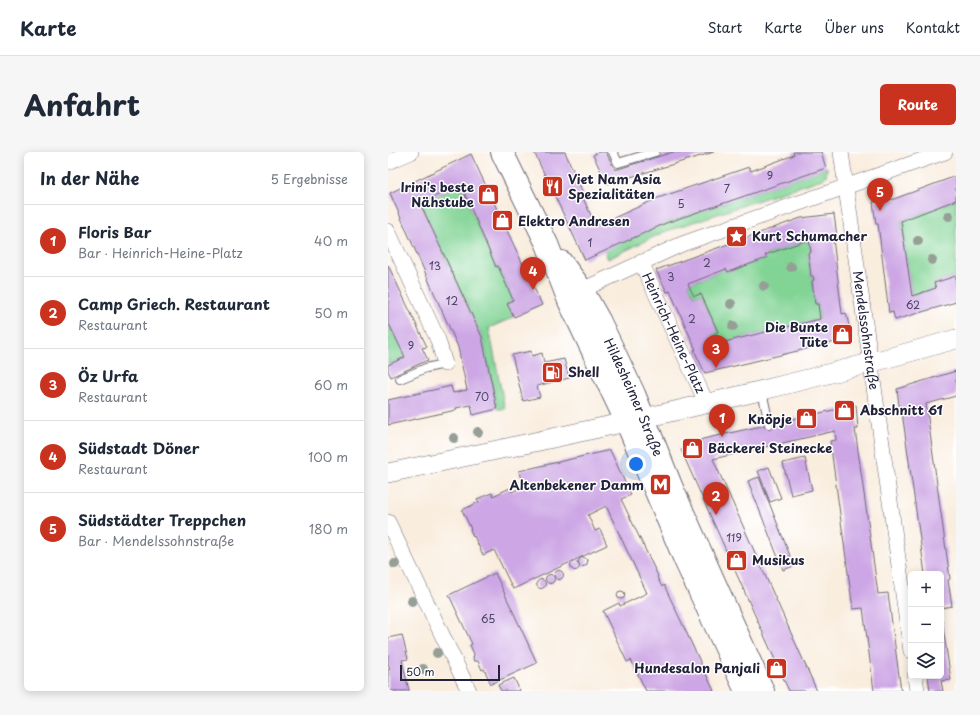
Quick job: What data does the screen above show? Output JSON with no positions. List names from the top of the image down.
{
  "streets": {
    "main road": ["Hildesheimer Straße"],
    "street": ["Mendelssohnstraße", "Heinrich-Heine-Platz"]
  },
  "places": {
    "restaurant": ["Viet Nam Asia Spezialitäten"],
    "shop": [
      "Irini's beste Nähstube",
      "Elektro Andresen",
      "Die Bunte Tüte",
      "Abschnitt 61",
      "Knöpje",
      "Bäckerei Steinecke",
      "Musikus",
      "Hundesalon Panjali"
    ],
    "place": ["Kurt Schumacher"],
    "fuel station": ["Shell"],
    "metro station": ["Altenbekener Damm"]
  },
  "house_numbers": [
    "9",
    "7",
    "5",
    "1",
    "2",
    "13",
    "3",
    "12",
    "62",
    "2",
    "9",
    "70",
    "119",
    "65"
  ],
  "scale_bar": "50 m",
  "page": {
    "header": "Karte",
    "nav": [
      "Start",
      "Karte",
      "Über uns",
      "Kontakt"
    ],
    "title": "Anfahrt",
    "buttons": "Route",
    "heading": ["In der Nähe", "5 Ergebnisse"],
    "pins": [
      "5",
      "4",
      "3",
      "1",
      "2"
    ],
    "list": [
      {
        "mark": "1",
        "name": "Floris Bar",
        "note": "Bar · Heinrich-Heine-Platz",
        "value": "40 m"
      },
      {
        "mark": "2",
        "name": "Camp Griech. Restaurant",
        "note": "Restaurant",
        "value": "50 m"
      },
      {
        "mark": "3",
        "name": "Öz Urfa",
        "note": "Restaurant",
        "value": "60 m"
      },
      {
        "mark": "4",
        "name": "Südstadt Döner",
        "note": "Restaurant",
        "value": "100 m"
      },
      {
        "mark": "5",
        "name": "Südstädter Treppchen",
        "note": "Bar · Mendelssohnstraße",
        "value": "180 m"
      }
    ],
    "map_buttons": ["+", "−"],
    "scale": "50 m"
  }
}
